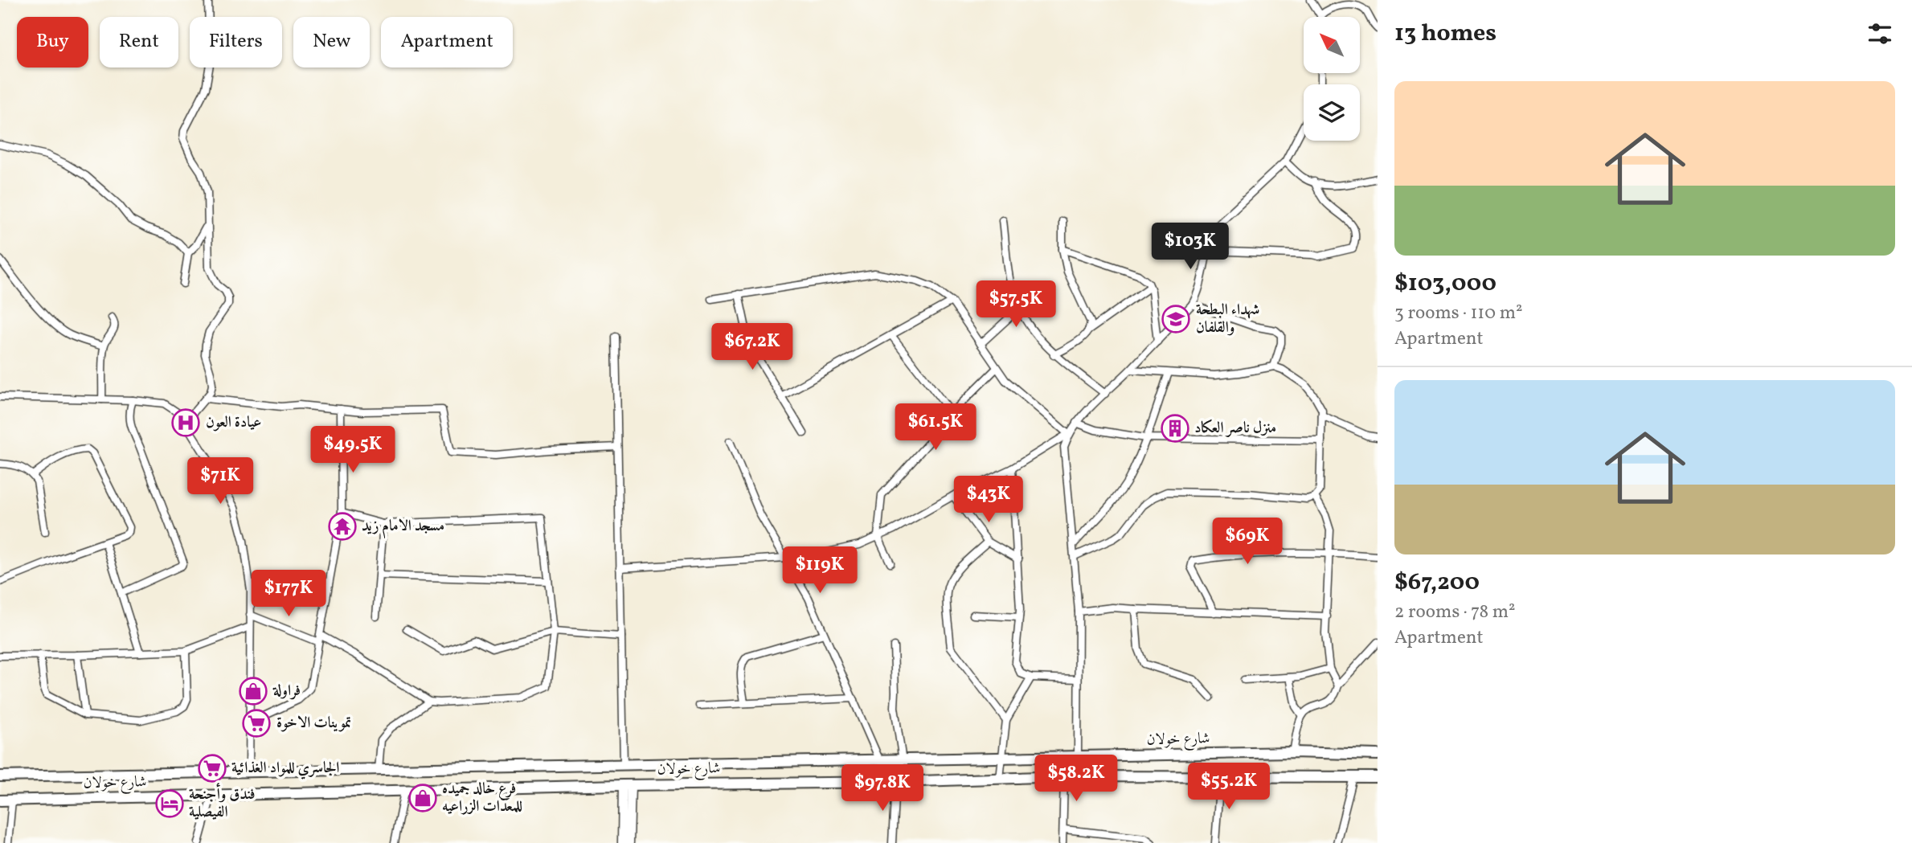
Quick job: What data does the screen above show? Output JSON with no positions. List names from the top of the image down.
{
  "streets": {
    "main road": ["شارع خولان"]
  },
  "places": {
    "school or university": ["شهداء البطحة والقلفان"],
    "hospital": ["عيادة العون"],
    "building": ["منزل ناصر العكاد"],
    "temple": ["مسجد الامام زيد"],
    "shop": ["فراولة", "فرع خالد جميده للمعدات الزراعيه"],
    "supermarket": ["تموينات الاخوة", "الجاسري للمواد الغذائية"],
    "hotel": ["فندق وأجنحة الفيصلية"]
  },
  "north": "top left",
  "page": {
    "heading": "13 homes",
    "chip": [
      "Buy",
      "Rent",
      "Filters",
      "New",
      "Apartment"
    ],
    "list": [
      {
        "name": "$103,000",
        "note": "3 rooms · 110 m² · Apartment"
      },
      {
        "name": "$67,200",
        "note": "2 rooms · 78 m² · Apartment"
      }
    ],
    "price": [
      "$103K",
      "$57.5K",
      "$67.2K",
      "$61.5K",
      "$49.5K",
      "$71K",
      "$43K",
      "$69K",
      "$119K",
      "$177K",
      "$58.2K",
      "$55.2K",
      "$97.8K"
    ]
  }
}
